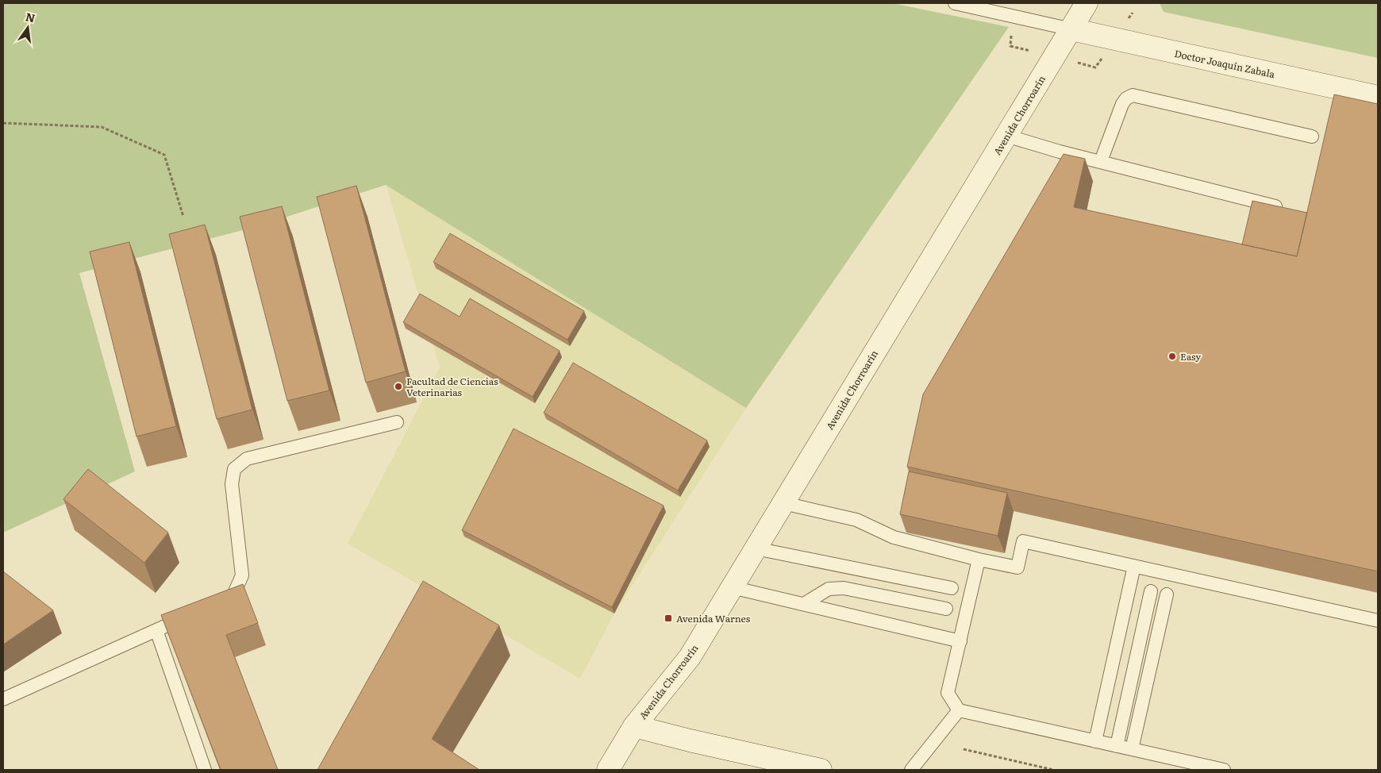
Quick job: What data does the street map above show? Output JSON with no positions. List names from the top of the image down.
{
  "streets": {
    "main road": ["Doctor Joaquín Zabala", "Avenida Chorroarín"]
  },
  "crossings": [
    ["Doctor Joaquín Zabala", "Avenida Chorroarín"]
  ],
  "places": {
    "other": ["Easy", "Facultad de Ciencias Veterinarias"],
    "transit": ["Avenida Warnes"]
  },
  "north": "top"
}
